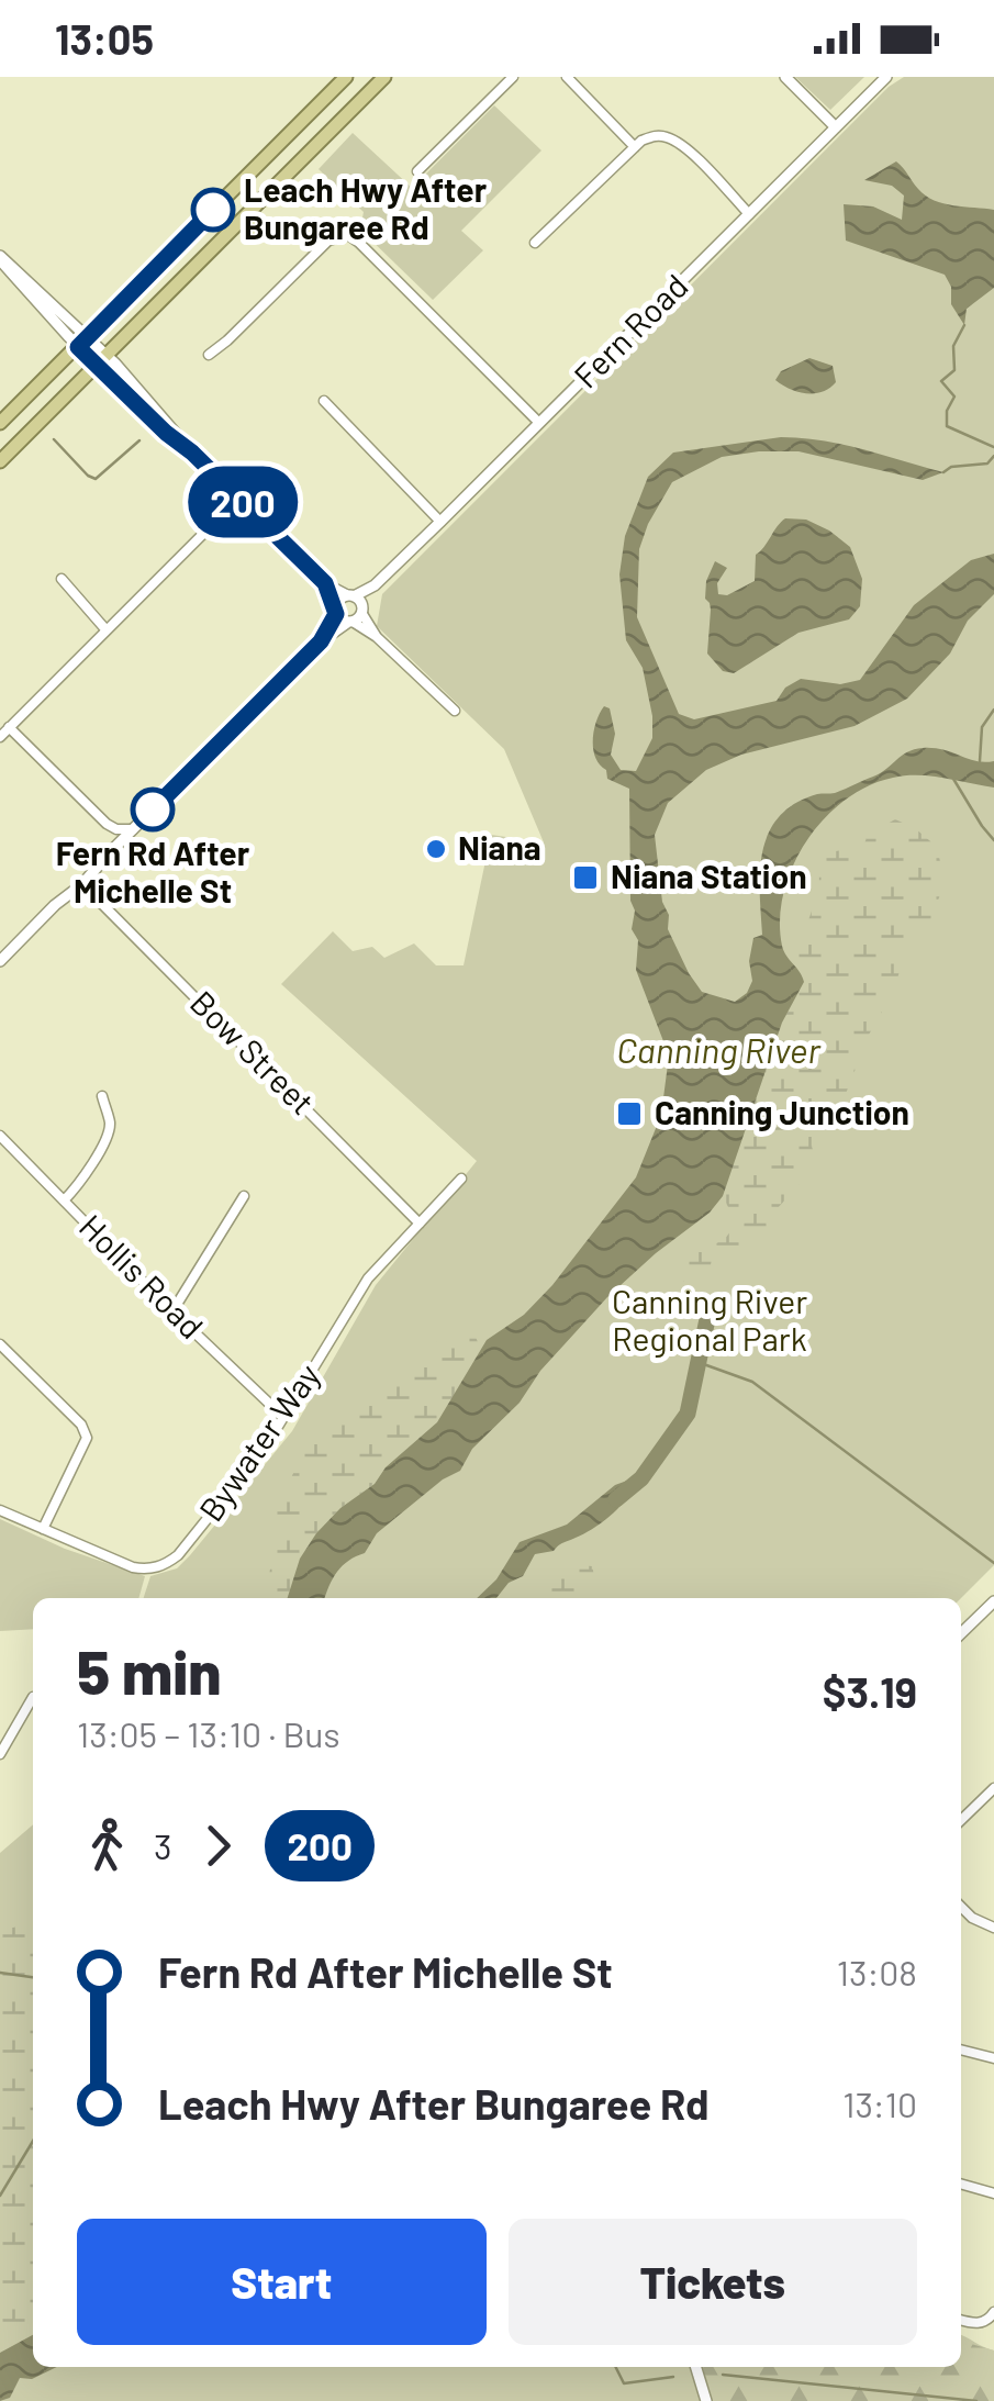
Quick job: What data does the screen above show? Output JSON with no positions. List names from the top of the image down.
{
  "streets": {
    "street": [
      "Fern Road",
      "Bow Street",
      "Hollis Road",
      "Bywater Way"
    ]
  },
  "crossings": [
    ["Fern Road", "Bow Street"],
    ["Bow Street", "Bywater Way"],
    ["Hollis Road", "Bywater Way"]
  ],
  "water": ["Canning River"],
  "parks": ["Canning River Regional Park"],
  "places": {
    "other": ["Leach Hwy After Bungaree Rd", "Fern Rd After Michelle St", "Niana"],
    "transit": ["Niana Station", "Canning Junction"]
  },
  "lines": ["bus line 200"],
  "page": {
    "status": "13:05",
    "on_map": "200",
    "heading": ["5 min", "13:05 – 13:10 · Bus", "$3.19"],
    "legs": ["3", "200"],
    "list": [
      {
        "name": "Fern Rd After Michelle St",
        "value": "13:08"
      },
      {
        "name": "Leach Hwy After Bungaree Rd",
        "value": "13:10"
      }
    ],
    "buttons": ["Start", "Tickets"]
  }
}
